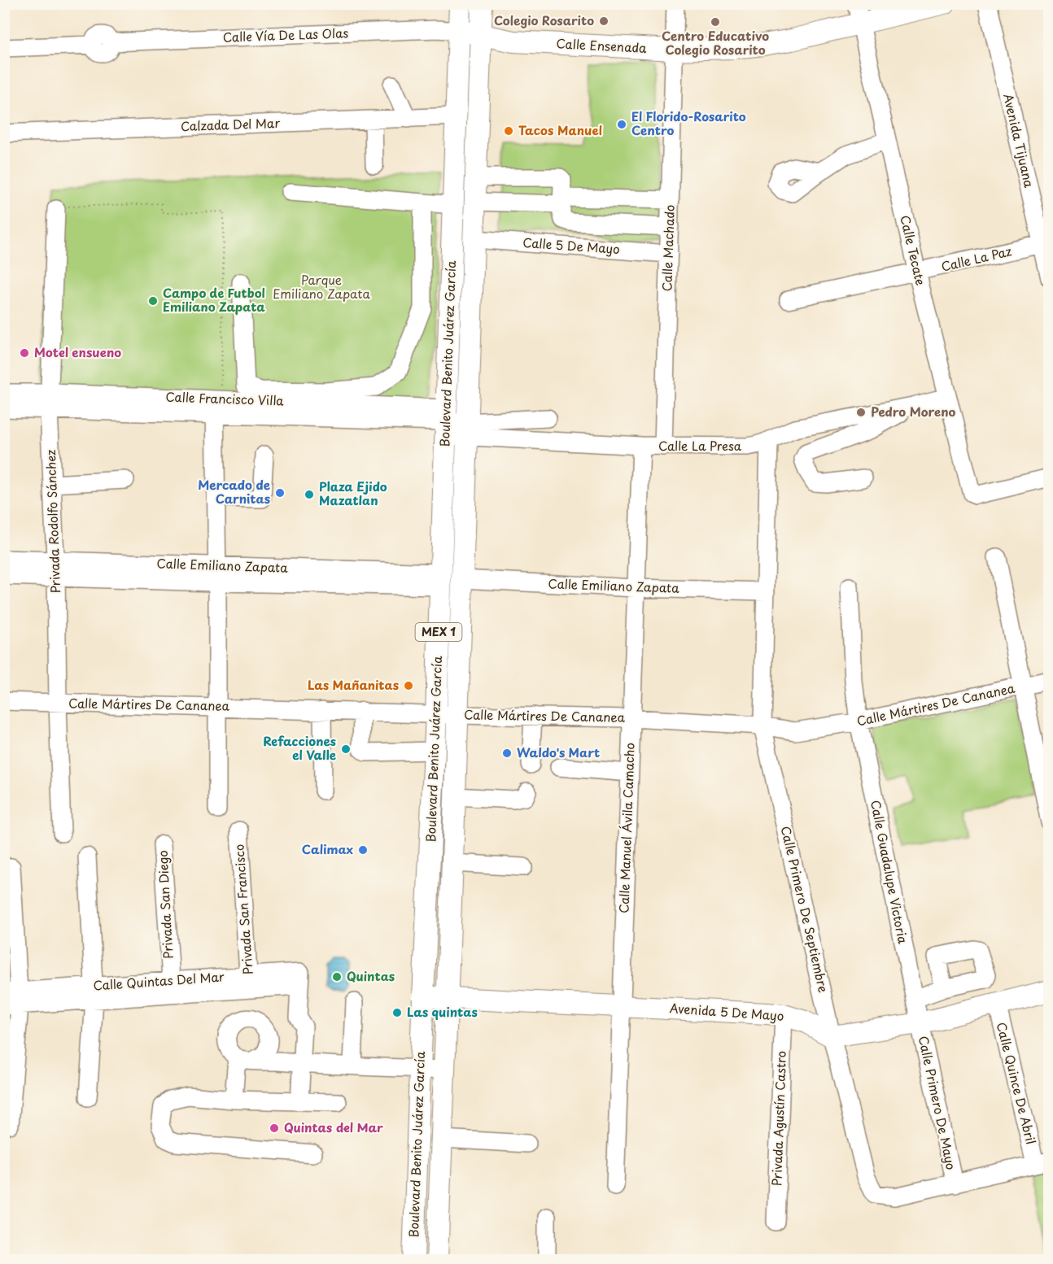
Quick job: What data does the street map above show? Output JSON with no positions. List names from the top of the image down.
{
  "streets": {
    "main road": [
      "Calle Ensenada",
      "Boulevard Benito Juárez García",
      "MEX 1",
      "Avenida 5 De Mayo"
    ],
    "street": [
      "Calle Vía De Las Olas",
      "Calzada Del Mar",
      "Avenida Tijuana",
      "Calle 5 De Mayo",
      "Calle Machado",
      "Calle Tecate",
      "Calle La Paz",
      "Calle Francisco Villa",
      "Calle La Presa",
      "Privada Rodolfo Sánchez",
      "Calle Emiliano Zapata",
      "Calle Mártires De Cananea",
      "Calle Manuel Ávila Camacho",
      "Calle Guadalupe Victoria",
      "Privada San Diego",
      "Privada San Francisco",
      "Calle Primero De Septiembre",
      "Calle Quintas Del Mar",
      "Calle Quince De Abril",
      "Calle Primero De Mayo",
      "Privada Agustín Castro"
    ]
  },
  "crossings": [
    ["Calle Vía De Las Olas", "Calle Ensenada"],
    ["Calle Vía De Las Olas", "Boulevard Benito Juárez García"],
    ["Calle Ensenada", "Calle Machado"],
    ["Calle Ensenada", "Calle Tecate"],
    ["Calle Ensenada", "Boulevard Benito Juárez García"],
    ["Calzada Del Mar", "Boulevard Benito Juárez García"],
    ["Avenida Tijuana", "Calle La Paz"],
    ["Calle 5 De Mayo", "Calle Machado"],
    ["Calle 5 De Mayo", "Boulevard Benito Juárez García"],
    ["Calle Machado", "Calle La Presa"],
    ["Calle Tecate", "Calle La Paz"],
    ["Calle Tecate", "Calle La Presa"],
    ["Boulevard Benito Juárez García", "Calle Francisco Villa"],
    ["Boulevard Benito Juárez García", "Calle La Presa"],
    ["Boulevard Benito Juárez García", "Calle Emiliano Zapata"],
    ["Boulevard Benito Juárez García", "Calle Mártires De Cananea"],
    ["Boulevard Benito Juárez García", "Avenida 5 De Mayo"],
    ["Calle Francisco Villa", "Calle La Presa"],
    ["Calle Francisco Villa", "Privada Rodolfo Sánchez"],
    ["Calle La Presa", "Calle Manuel Ávila Camacho"],
    ["Calle La Presa", "Calle Primero De Septiembre"],
    ["Privada Rodolfo Sánchez", "Calle Emiliano Zapata"],
    ["Privada Rodolfo Sánchez", "Calle Mártires De Cananea"],
    ["Calle Emiliano Zapata", "Calle Manuel Ávila Camacho"],
    ["Calle Emiliano Zapata", "Calle Primero De Septiembre"],
    ["Calle Mártires De Cananea", "Calle Manuel Ávila Camacho"],
    ["Calle Mártires De Cananea", "Calle Guadalupe Victoria"],
    ["Calle Mártires De Cananea", "Calle Primero De Septiembre"],
    ["Calle Manuel Ávila Camacho", "Avenida 5 De Mayo"],
    ["Calle Guadalupe Victoria", "Calle Primero De Mayo"],
    ["Privada San Diego", "Calle Quintas Del Mar"],
    ["Privada San Francisco", "Calle Quintas Del Mar"],
    ["Calle Primero De Septiembre", "Avenida 5 De Mayo"],
    ["Calle Primero De Septiembre", "Calle Quince De Abril"],
    ["Calle Primero De Septiembre", "Calle Primero De Mayo"],
    ["Avenida 5 De Mayo", "Privada Agustín Castro"]
  ],
  "parks": ["Parque Emiliano Zapata"],
  "places": [
    "Colegio Rosarito",
    "Centro Educativo Colegio Rosarito",
    "El Florido-Rosarito Centro",
    "Tacos Manuel",
    "Campo de Futbol Emiliano Zapata",
    "Motel ensueno",
    "Pedro Moreno",
    "Mercado de Carnitas",
    "Plaza Ejido Mazatlan",
    "Las Mañanitas",
    "Refacciones el Valle",
    "Waldo's Mart",
    "Calimax",
    "Quintas",
    "Las quintas",
    "Quintas del Mar"
  ]
}
